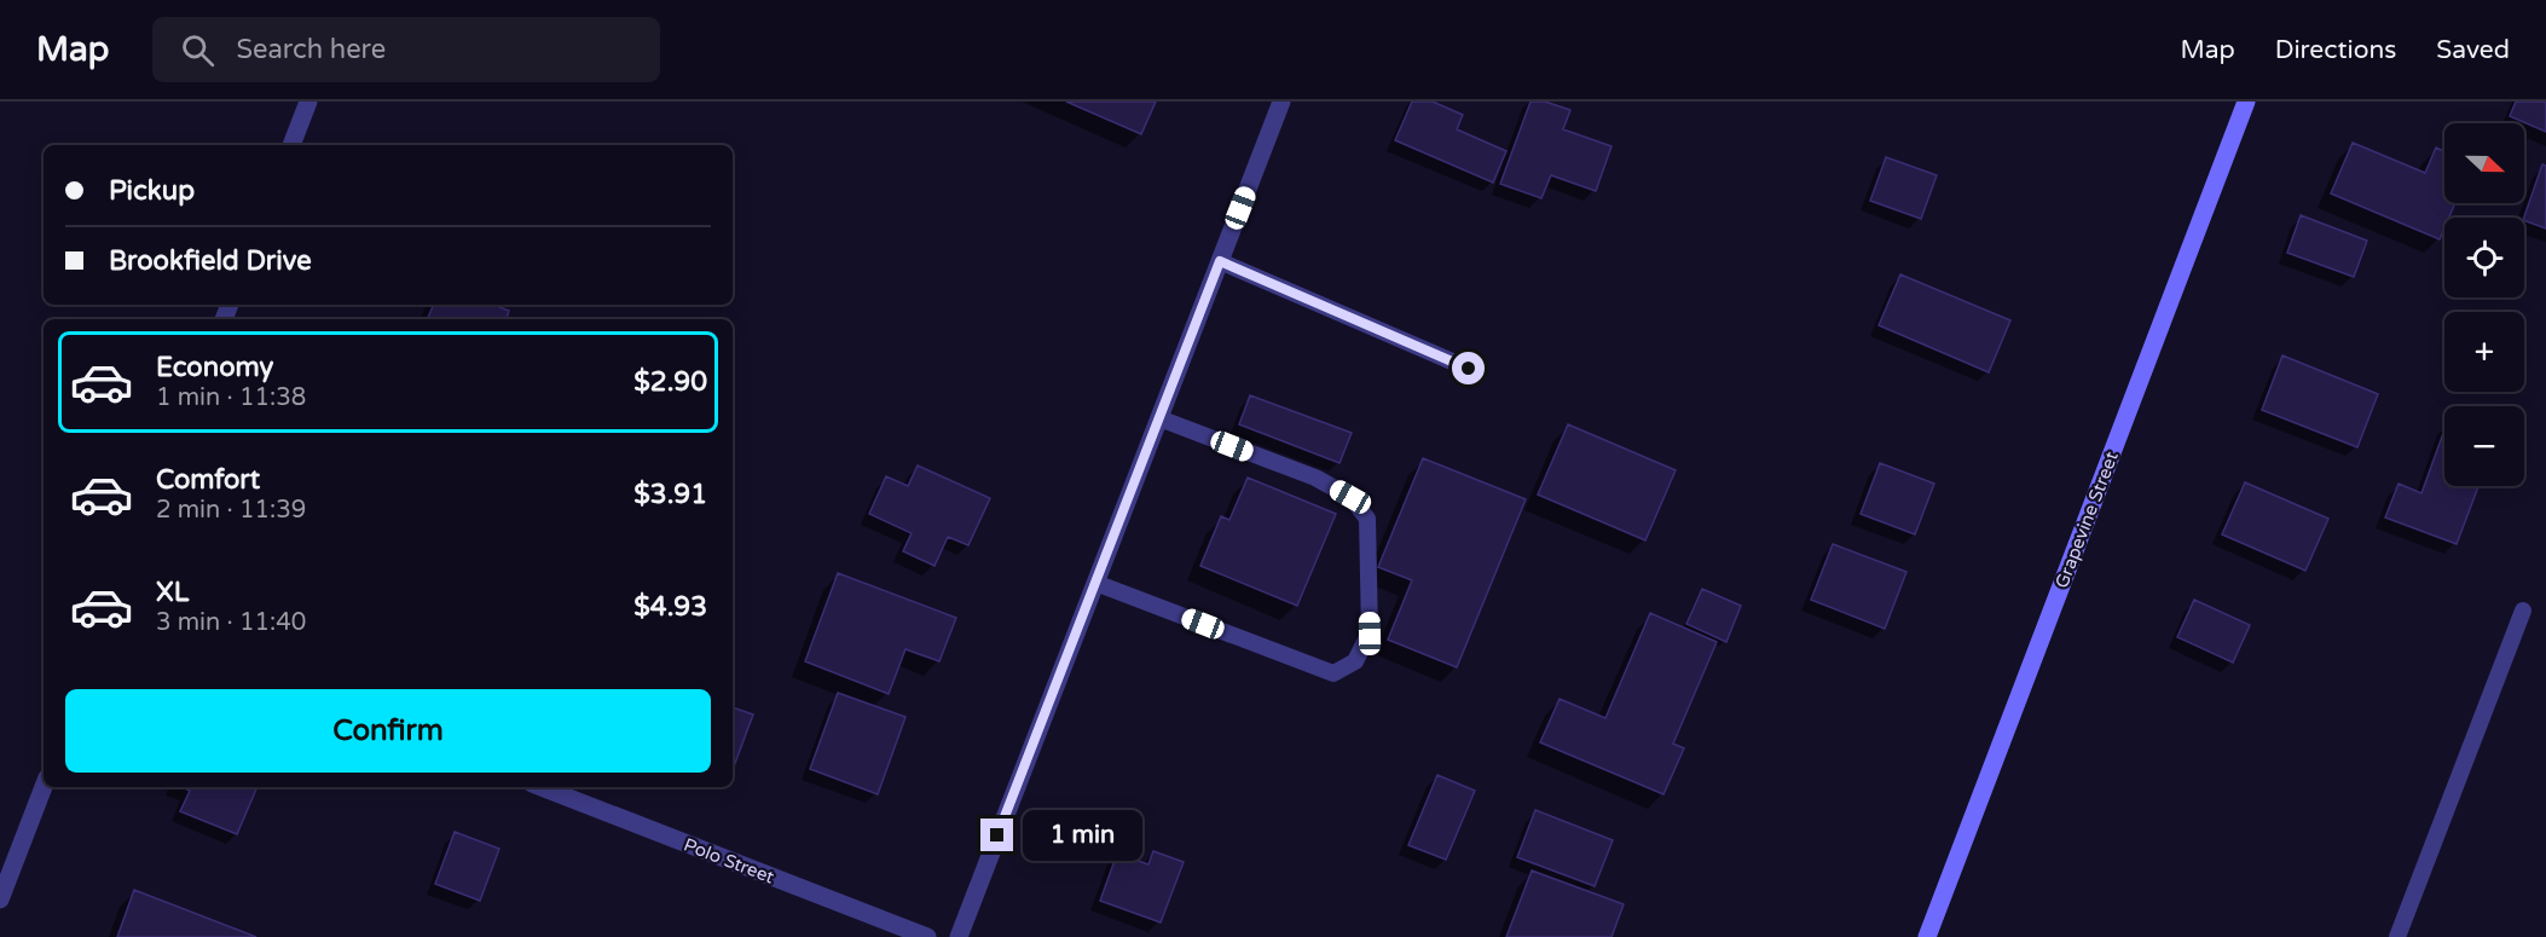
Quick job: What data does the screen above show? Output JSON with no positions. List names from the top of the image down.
{
  "streets": {
    "street": ["Grapevine Street", "Polo Street"]
  },
  "north": "right",
  "page": {
    "header": "Map",
    "search": "Search here",
    "nav": ["Map", "Directions", "Saved"],
    "map_buttons": ["+", "−"],
    "banner": ["Pickup", "Brookfield Drive"],
    "list": [
      {
        "name": "Economy",
        "note": "1 min · 11:38",
        "value": "$2.90"
      },
      {
        "name": "Comfort",
        "note": "2 min · 11:39",
        "value": "$3.91"
      },
      {
        "name": "XL",
        "note": "3 min · 11:40",
        "value": "$4.93"
      }
    ],
    "buttons": "Confirm",
    "bubble": "1 min"
  }
}
